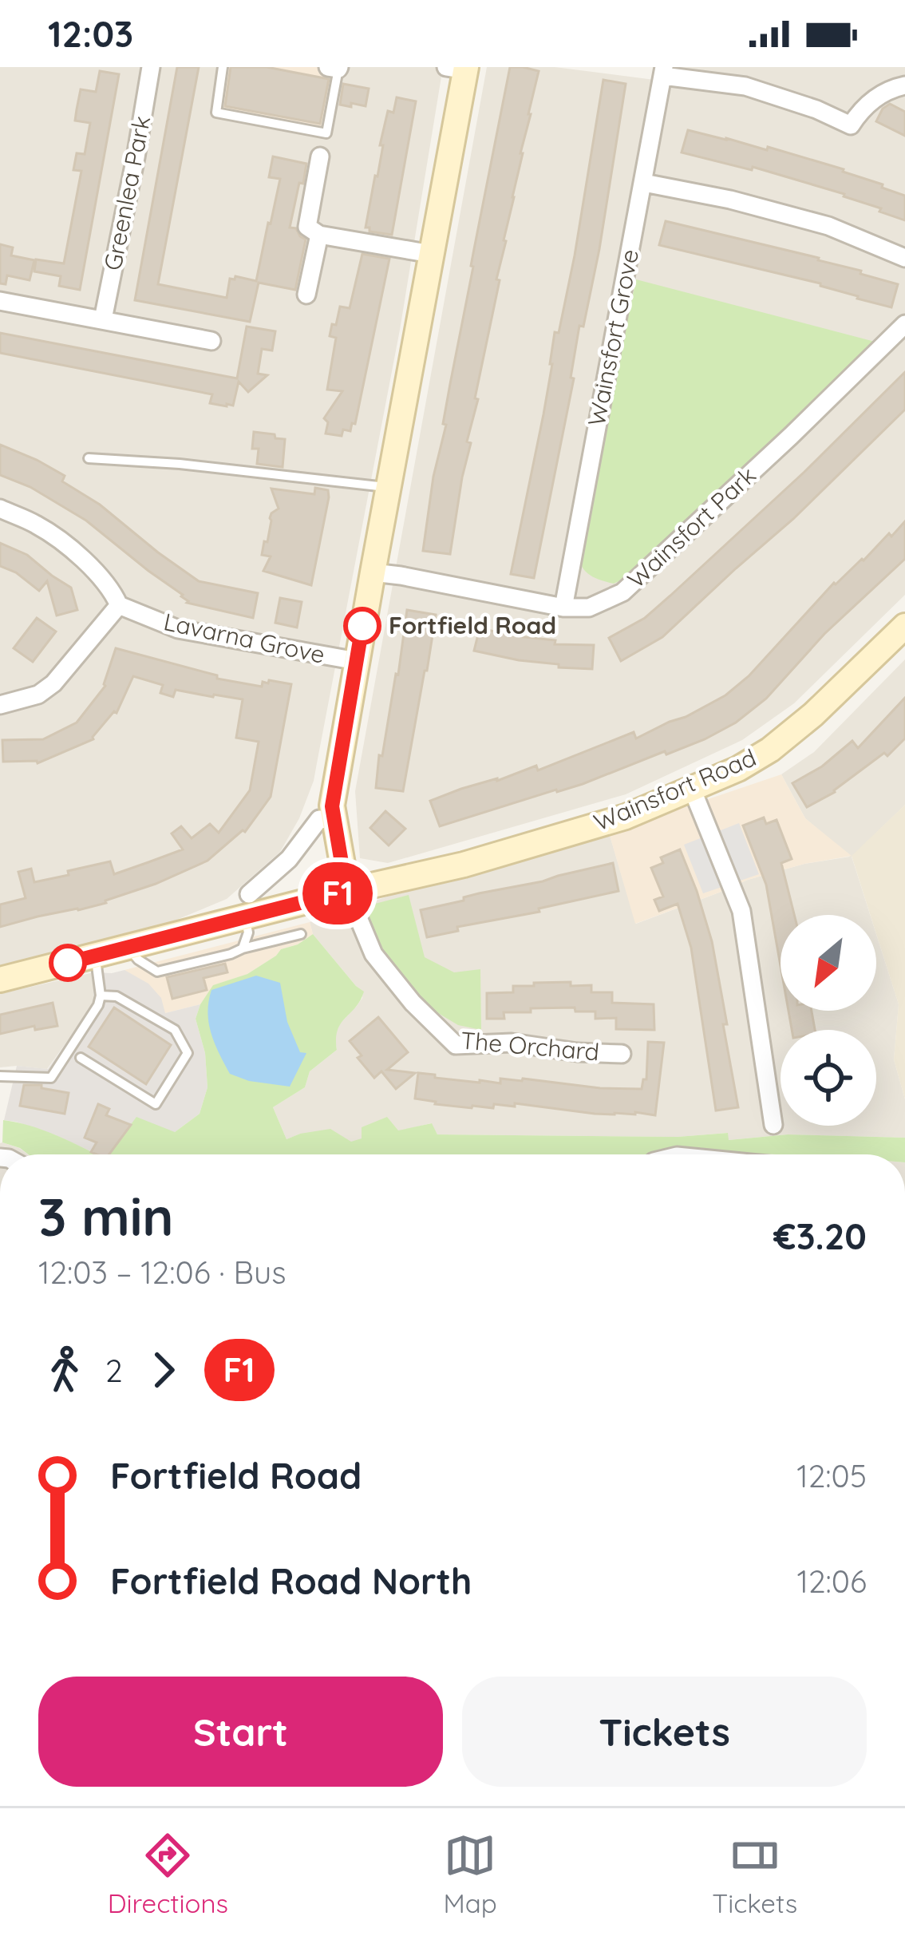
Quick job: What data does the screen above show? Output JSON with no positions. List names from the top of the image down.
{
  "streets": {
    "main road": ["Wainsfort Road"],
    "street": [
      "Greenlea Park",
      "Wainsfort Grove",
      "Wainsfort Park",
      "Lavarna Grove",
      "The Orchard"
    ]
  },
  "crossings": [
    ["Wainsfort Grove", "Wainsfort Park"],
    ["Wainsfort Road", "The Orchard"]
  ],
  "places": ["Fortfield Road"],
  "lines": ["bus line F1"],
  "north": "bottom left",
  "page": {
    "status": "12:03",
    "on_map": "F1",
    "heading": ["3 min", "12:03 – 12:06 · Bus", "€3.20"],
    "legs": ["2", "F1"],
    "list": [
      {
        "name": "Fortfield Road",
        "value": "12:05"
      },
      {
        "name": "Fortfield Road North",
        "value": "12:06"
      }
    ],
    "buttons": ["Start", "Tickets"],
    "tabs": ["Directions", "Map", "Tickets"]
  }
}
